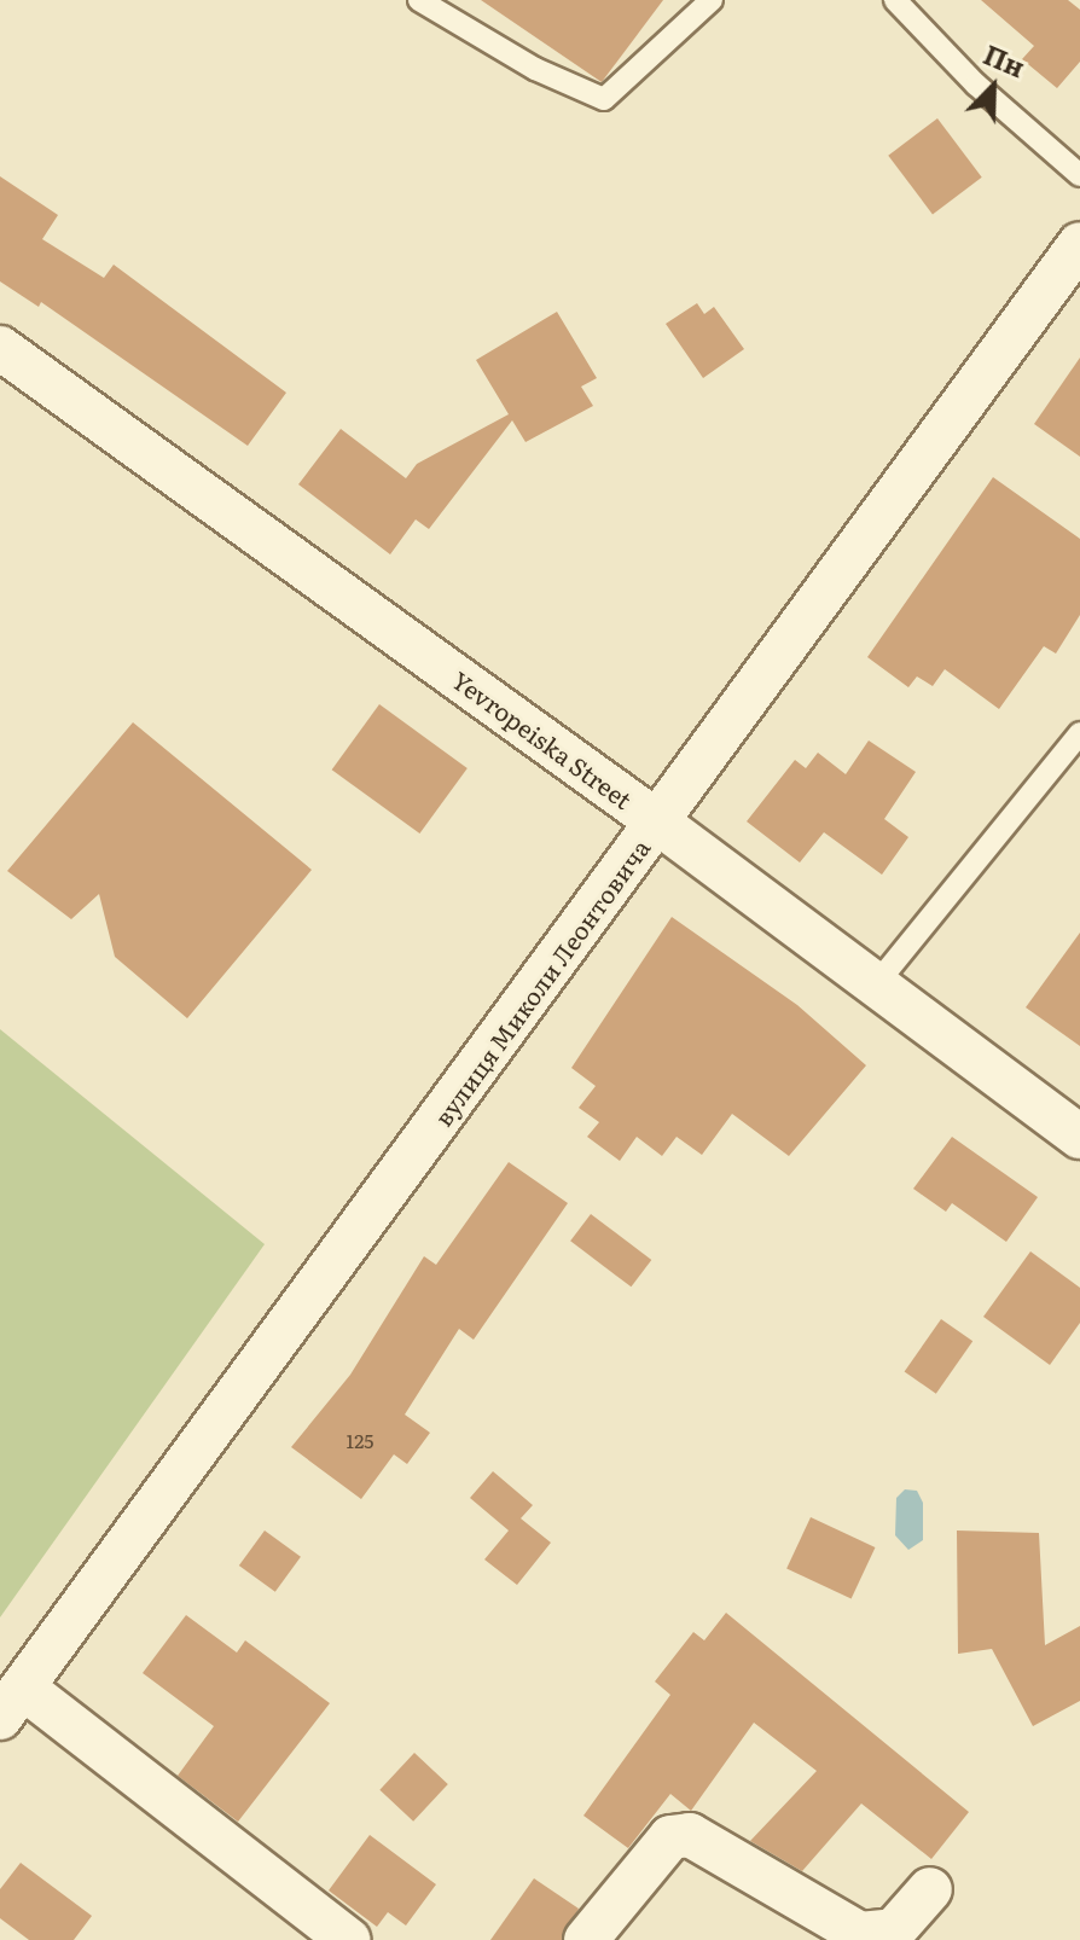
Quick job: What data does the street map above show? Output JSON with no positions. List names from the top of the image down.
{
  "streets": {
    "street": ["Yevropeiska Street", "вулиця Миколи Леонтовича"]
  },
  "crossings": [
    ["Yevropeiska Street", "вулиця Миколи Леонтовича"]
  ],
  "house_numbers": ["125"],
  "north": "top right"
}
